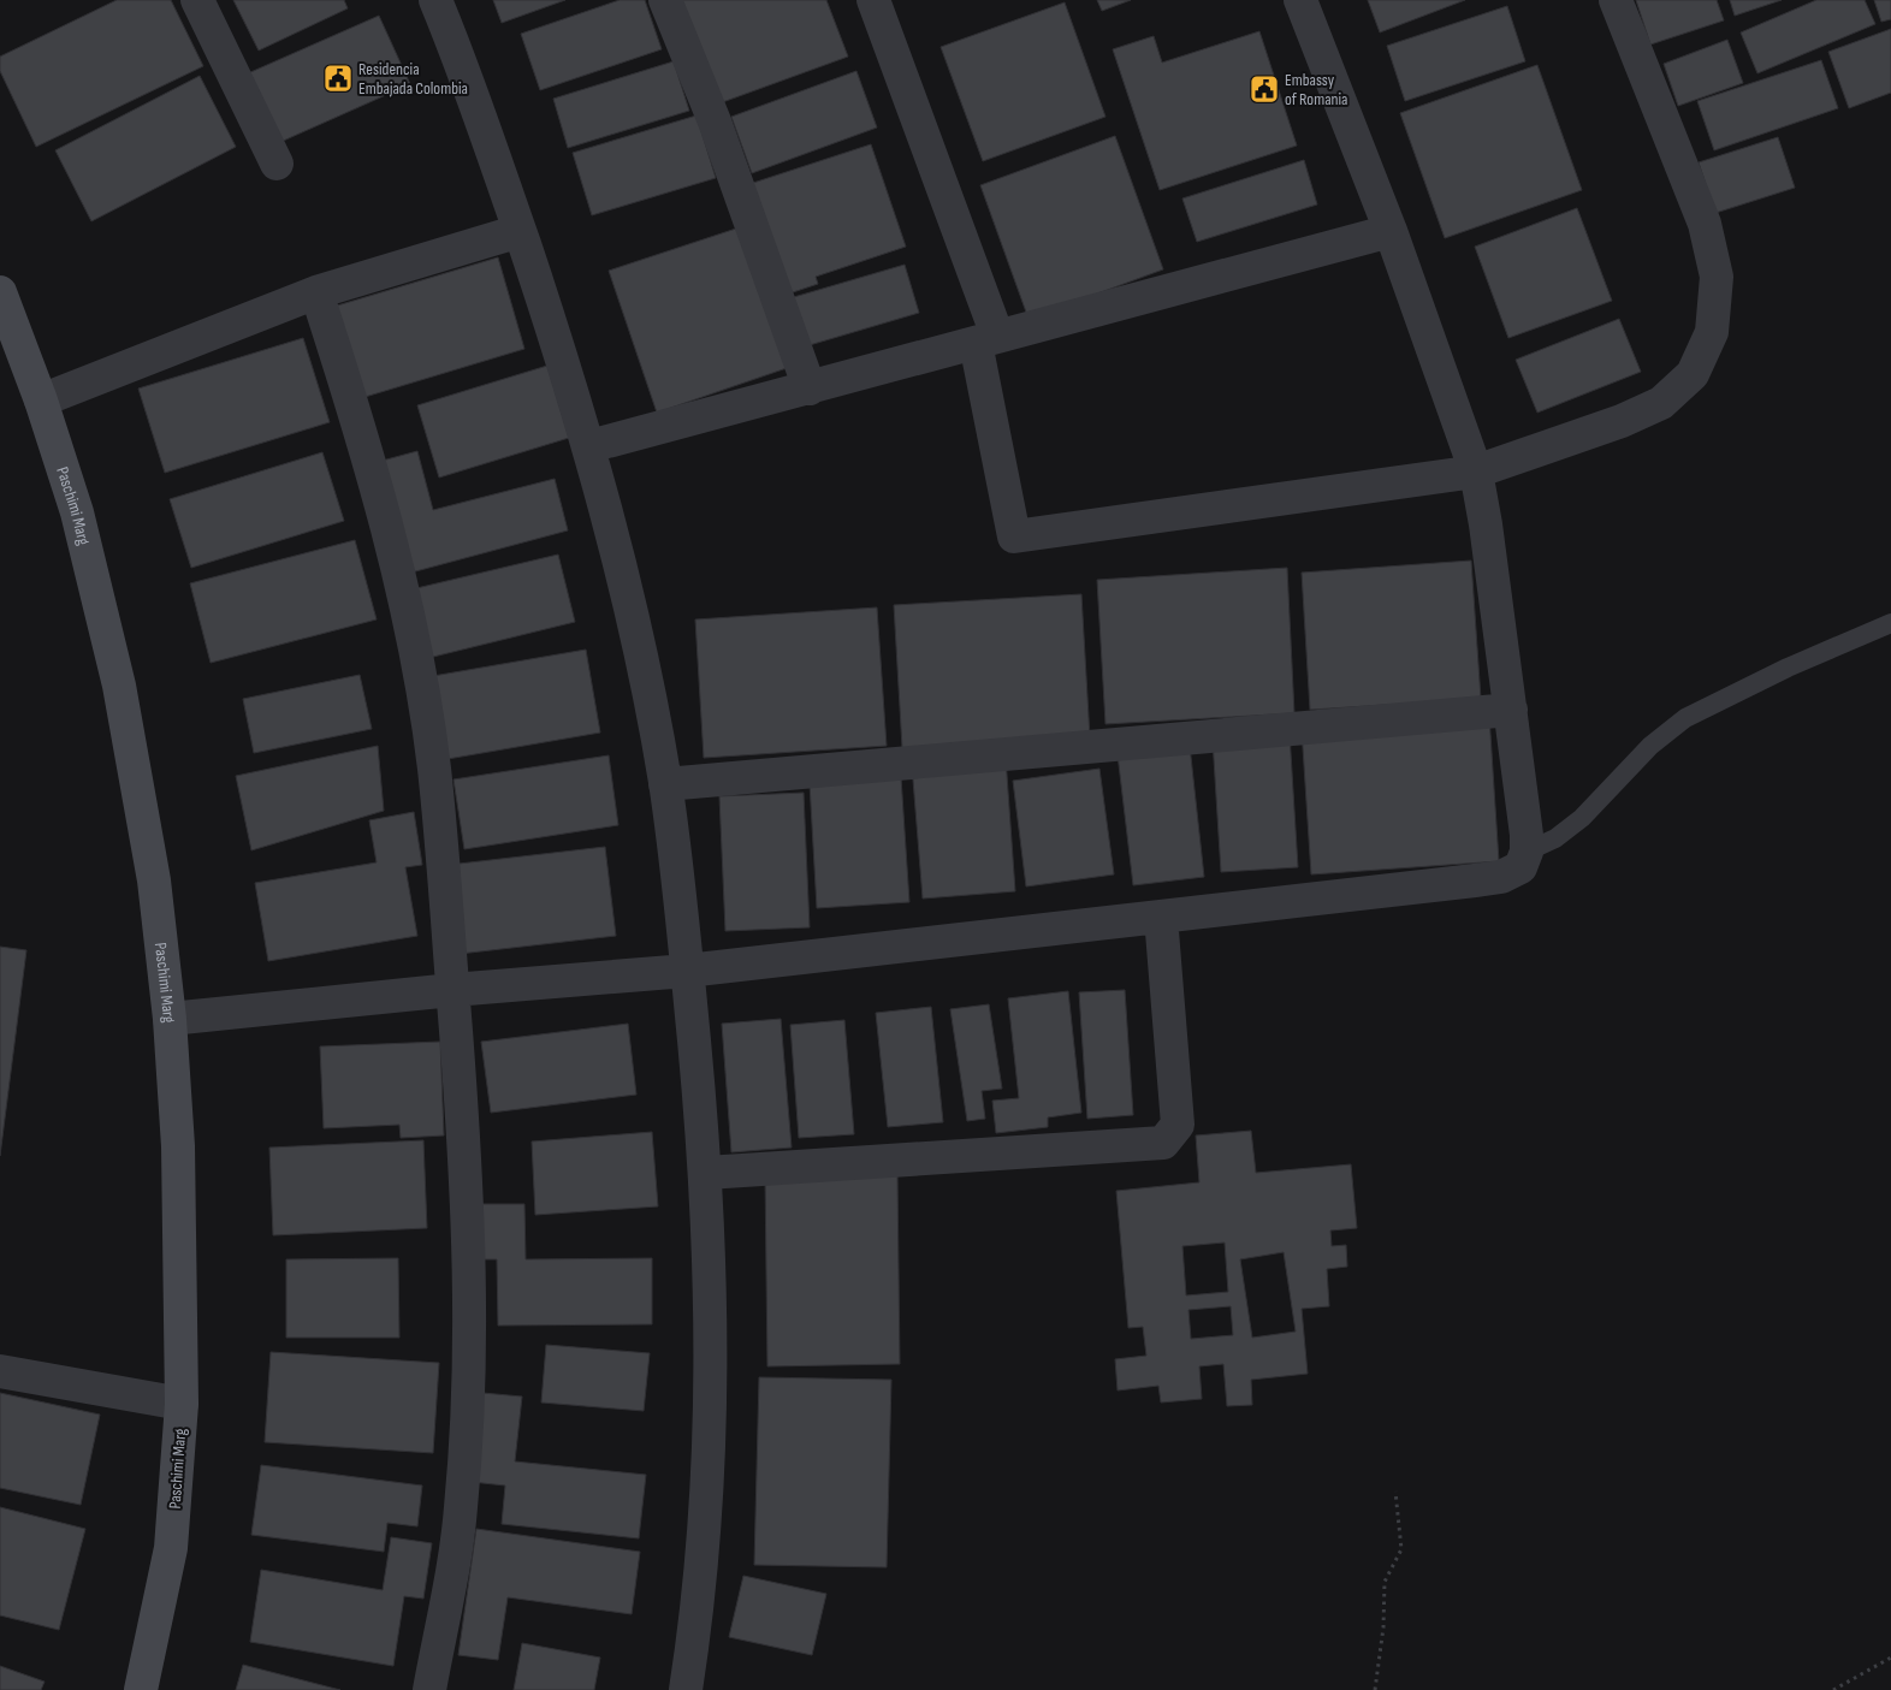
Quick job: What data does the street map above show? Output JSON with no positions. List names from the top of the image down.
{
  "streets": {
    "main road": ["Paschimi Marg"]
  },
  "places": {
    "public building": ["Residencia Embajada Colombia", "Embassy of Romania"]
  }
}
